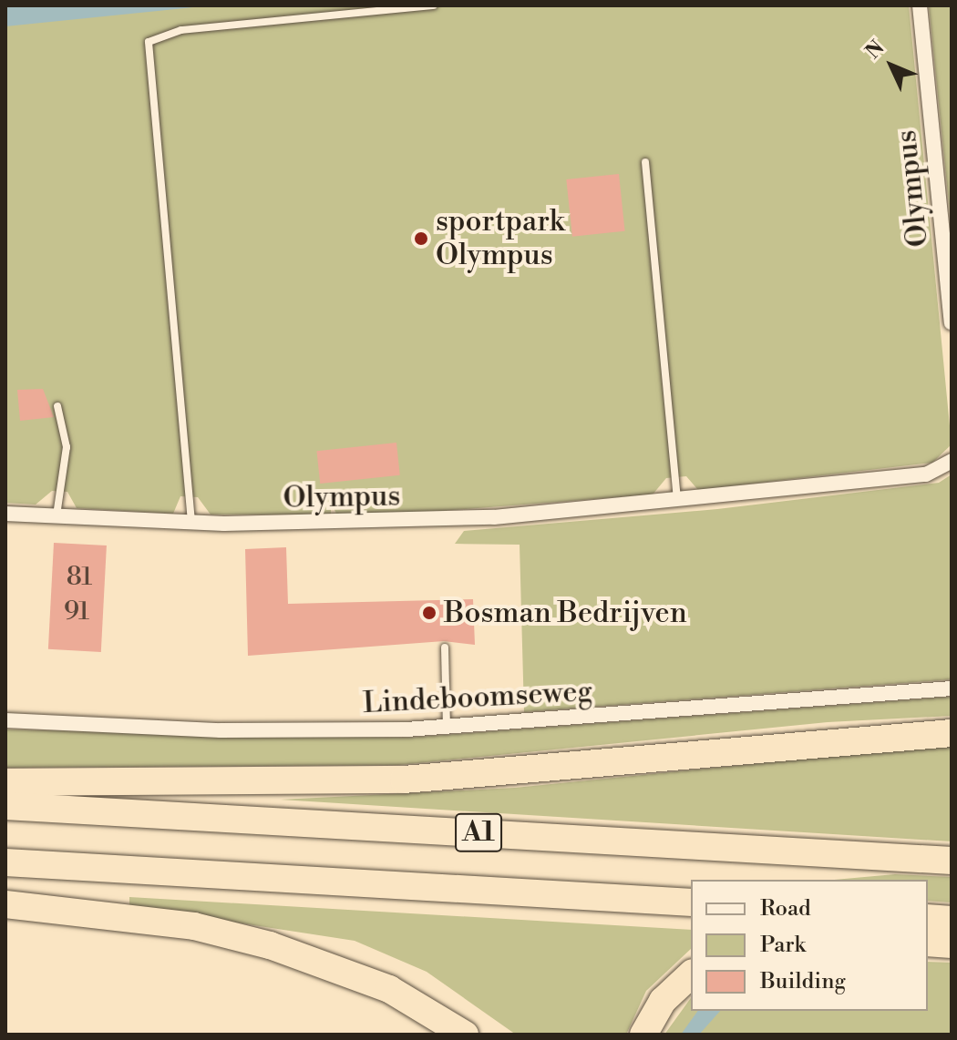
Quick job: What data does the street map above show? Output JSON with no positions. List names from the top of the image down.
{
  "streets": {
    "highway": ["A1"],
    "street": ["Olympus", "Lindeboomseweg"]
  },
  "places": ["sportpark Olympus", "Bosman Bedrijven"],
  "house_numbers": ["81", "91"],
  "legend": ["Road", "Park", "Building"],
  "north": "top left"
}
